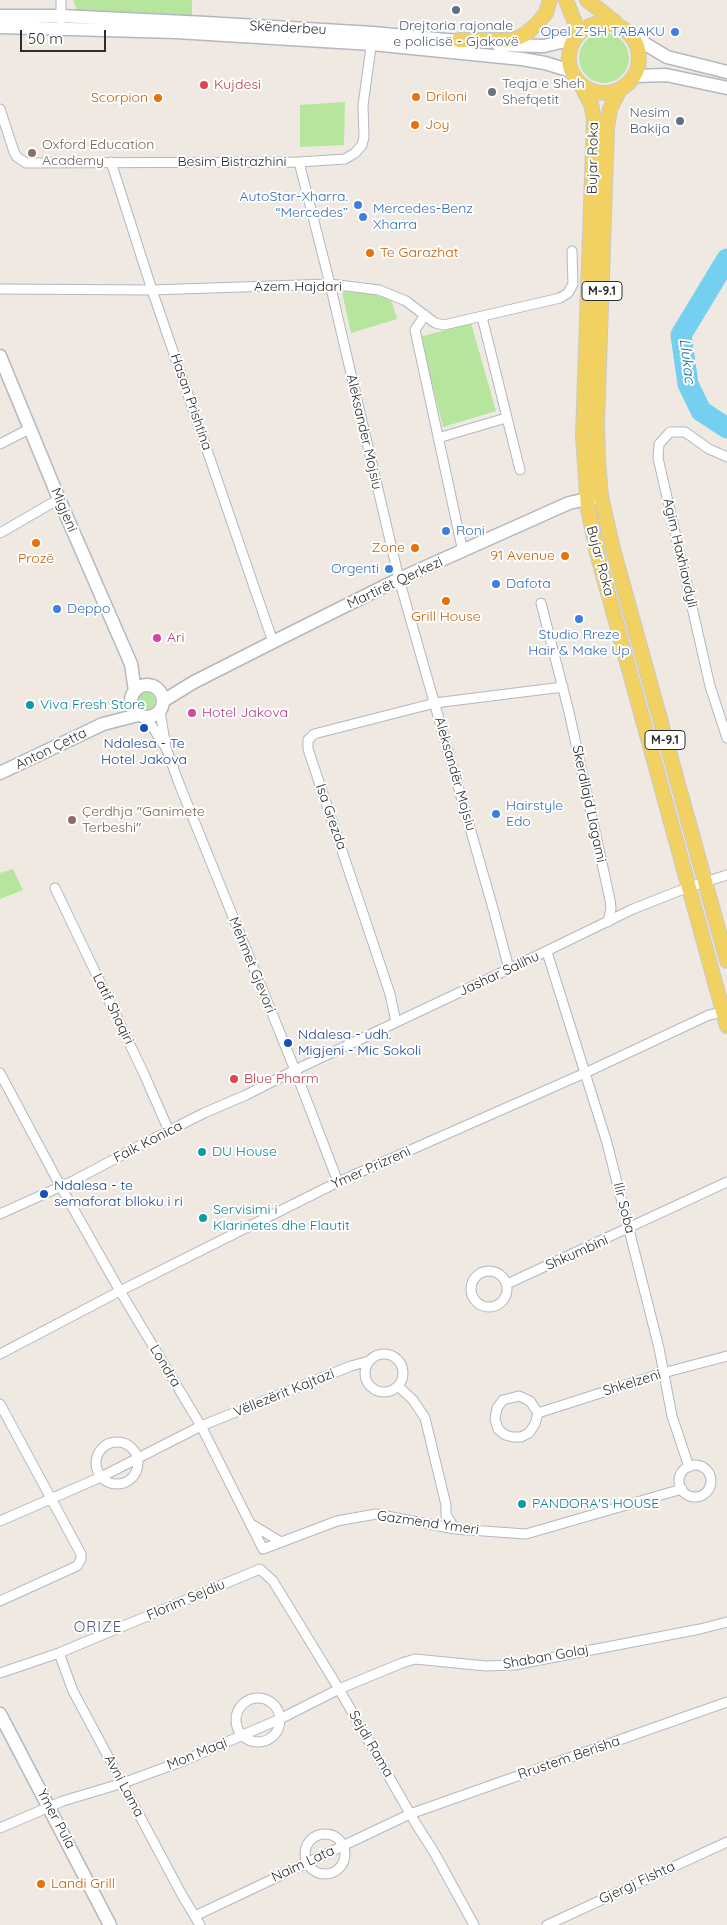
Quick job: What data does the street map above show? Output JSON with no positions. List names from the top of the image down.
{
  "streets": {
    "main road": ["Bujar Roka", "M-9.1"],
    "street": [
      "Skënderbeu",
      "Besim Bistrazhini",
      "Azem Hajdari",
      "Hasan Prishtina",
      "Aleksander Mojsiu",
      "Migjeni",
      "Agim Haxhiavdyli",
      "Martirët Qerkezi",
      "Anton Çetta",
      "Aleksandër Mojsiu",
      "Skerdilajd Llagami",
      "Isa Grezda",
      "Mehmet Gjevori",
      "Jashar Salihu",
      "Latif Shaqiri",
      "Faik Konica",
      "Ymer Prizreni",
      "Ilir Soba",
      "Shkumbini",
      "Londra",
      "Shkelzeni",
      "Vëllezërit Kajtazi",
      "Gazmend Ymeri",
      "Florim Sejdiu",
      "Shaban Golaj",
      "Sejdi Rama",
      "Mon Maqi",
      "Rrustem Berisha",
      "Avni Lama",
      "Ymer Pula",
      "Naim Lata",
      "Gjergj Fishta"
    ]
  },
  "crossings": [
    ["Skënderbeu", "Bujar Roka"],
    ["Skënderbeu", "Besim Bistrazhini"],
    ["Skënderbeu", "M-9.1"],
    ["Bujar Roka", "M-9.1"],
    ["Bujar Roka", "Martirët Qerkezi"],
    ["Bujar Roka", "Jashar Salihu"],
    ["Bujar Roka", "Ymer Prizreni"],
    ["Besim Bistrazhini", "Hasan Prishtina"],
    ["Besim Bistrazhini", "Aleksander Mojsiu"],
    ["Azem Hajdari", "Hasan Prishtina"],
    ["Azem Hajdari", "Aleksander Mojsiu"],
    ["Hasan Prishtina", "Martirët Qerkezi"],
    ["Aleksander Mojsiu", "Martirët Qerkezi"],
    ["Aleksander Mojsiu", "Aleksandër Mojsiu"],
    ["Migjeni", "Martirët Qerkezi"],
    ["Migjeni", "Anton Çetta"],
    ["Migjeni", "Mehmet Gjevori"],
    ["Martirët Qerkezi", "Anton Çetta"],
    ["Martirët Qerkezi", "Aleksandër Mojsiu"],
    ["Martirët Qerkezi", "Mehmet Gjevori"],
    ["Anton Çetta", "Mehmet Gjevori"],
    ["Aleksandër Mojsiu", "Isa Grezda"],
    ["Aleksandër Mojsiu", "Jashar Salihu"],
    ["Skerdilajd Llagami", "Jashar Salihu"],
    ["Isa Grezda", "Jashar Salihu"],
    ["Mehmet Gjevori", "Jashar Salihu"],
    ["Mehmet Gjevori", "Faik Konica"],
    ["Mehmet Gjevori", "Ymer Prizreni"],
    ["Jashar Salihu", "Faik Konica"],
    ["Jashar Salihu", "Ilir Soba"],
    ["Latif Shaqiri", "Faik Konica"],
    ["Faik Konica", "Londra"],
    ["Ymer Prizreni", "Ilir Soba"],
    ["Ymer Prizreni", "Londra"],
    ["Ilir Soba", "Shkumbini"],
    ["Ilir Soba", "Shkelzeni"],
    ["Ilir Soba", "Gazmend Ymeri"],
    ["Londra", "Vëllezërit Kajtazi"],
    ["Londra", "Gazmend Ymeri"],
    ["Florim Sejdiu", "Sejdi Rama"],
    ["Florim Sejdiu", "Avni Lama"],
    ["Shaban Golaj", "Sejdi Rama"],
    ["Shaban Golaj", "Mon Maqi"],
    ["Sejdi Rama", "Mon Maqi"],
    ["Sejdi Rama", "Rrustem Berisha"],
    ["Sejdi Rama", "Naim Lata"],
    ["Mon Maqi", "Avni Lama"],
    ["Mon Maqi", "Ymer Pula"],
    ["Rrustem Berisha", "Naim Lata"],
    ["Avni Lama", "Naim Lata"]
  ],
  "districts": ["ORIZE"],
  "water": ["Llukac"],
  "places": [
    "Drejtoria rajonale e policisë - Gjakovë",
    "Opel Z-SH TABAKU",
    "Kujdesi",
    "Teqja e Sheh Shefqetit",
    "Driloni",
    "Scorpion",
    "Nesim Bakija",
    "Joy",
    "Oxford Education Academy",
    "AutoStar-Xharra. “Mercedes”",
    "Mercedes-Benz Xharra",
    "Te Garazhat",
    "Roni",
    "Prozë",
    "Zone",
    "91 Avenue",
    "Orgenti",
    "Dafota",
    "Grill House",
    "Deppo",
    "Studio Rreze Hair & Make Up",
    "Ari",
    "Viva Fresh Store",
    "Hotel Jakova",
    "Ndalesa - Te Hotel Jakova",
    "Hairstyle Edo",
    "Çerdhja \"Ganimete Terbeshi\"",
    "Ndalesa - udh. Migjeni - Mic Sokoli",
    "Blue Pharm",
    "DU House",
    "Ndalesa - te semaforat blloku i ri",
    "Servisimi i Klarinetes dhe Flautit",
    "PANDORA'S HOUSE",
    "Landi Grill"
  ],
  "scale_bar": "50 m"
}
